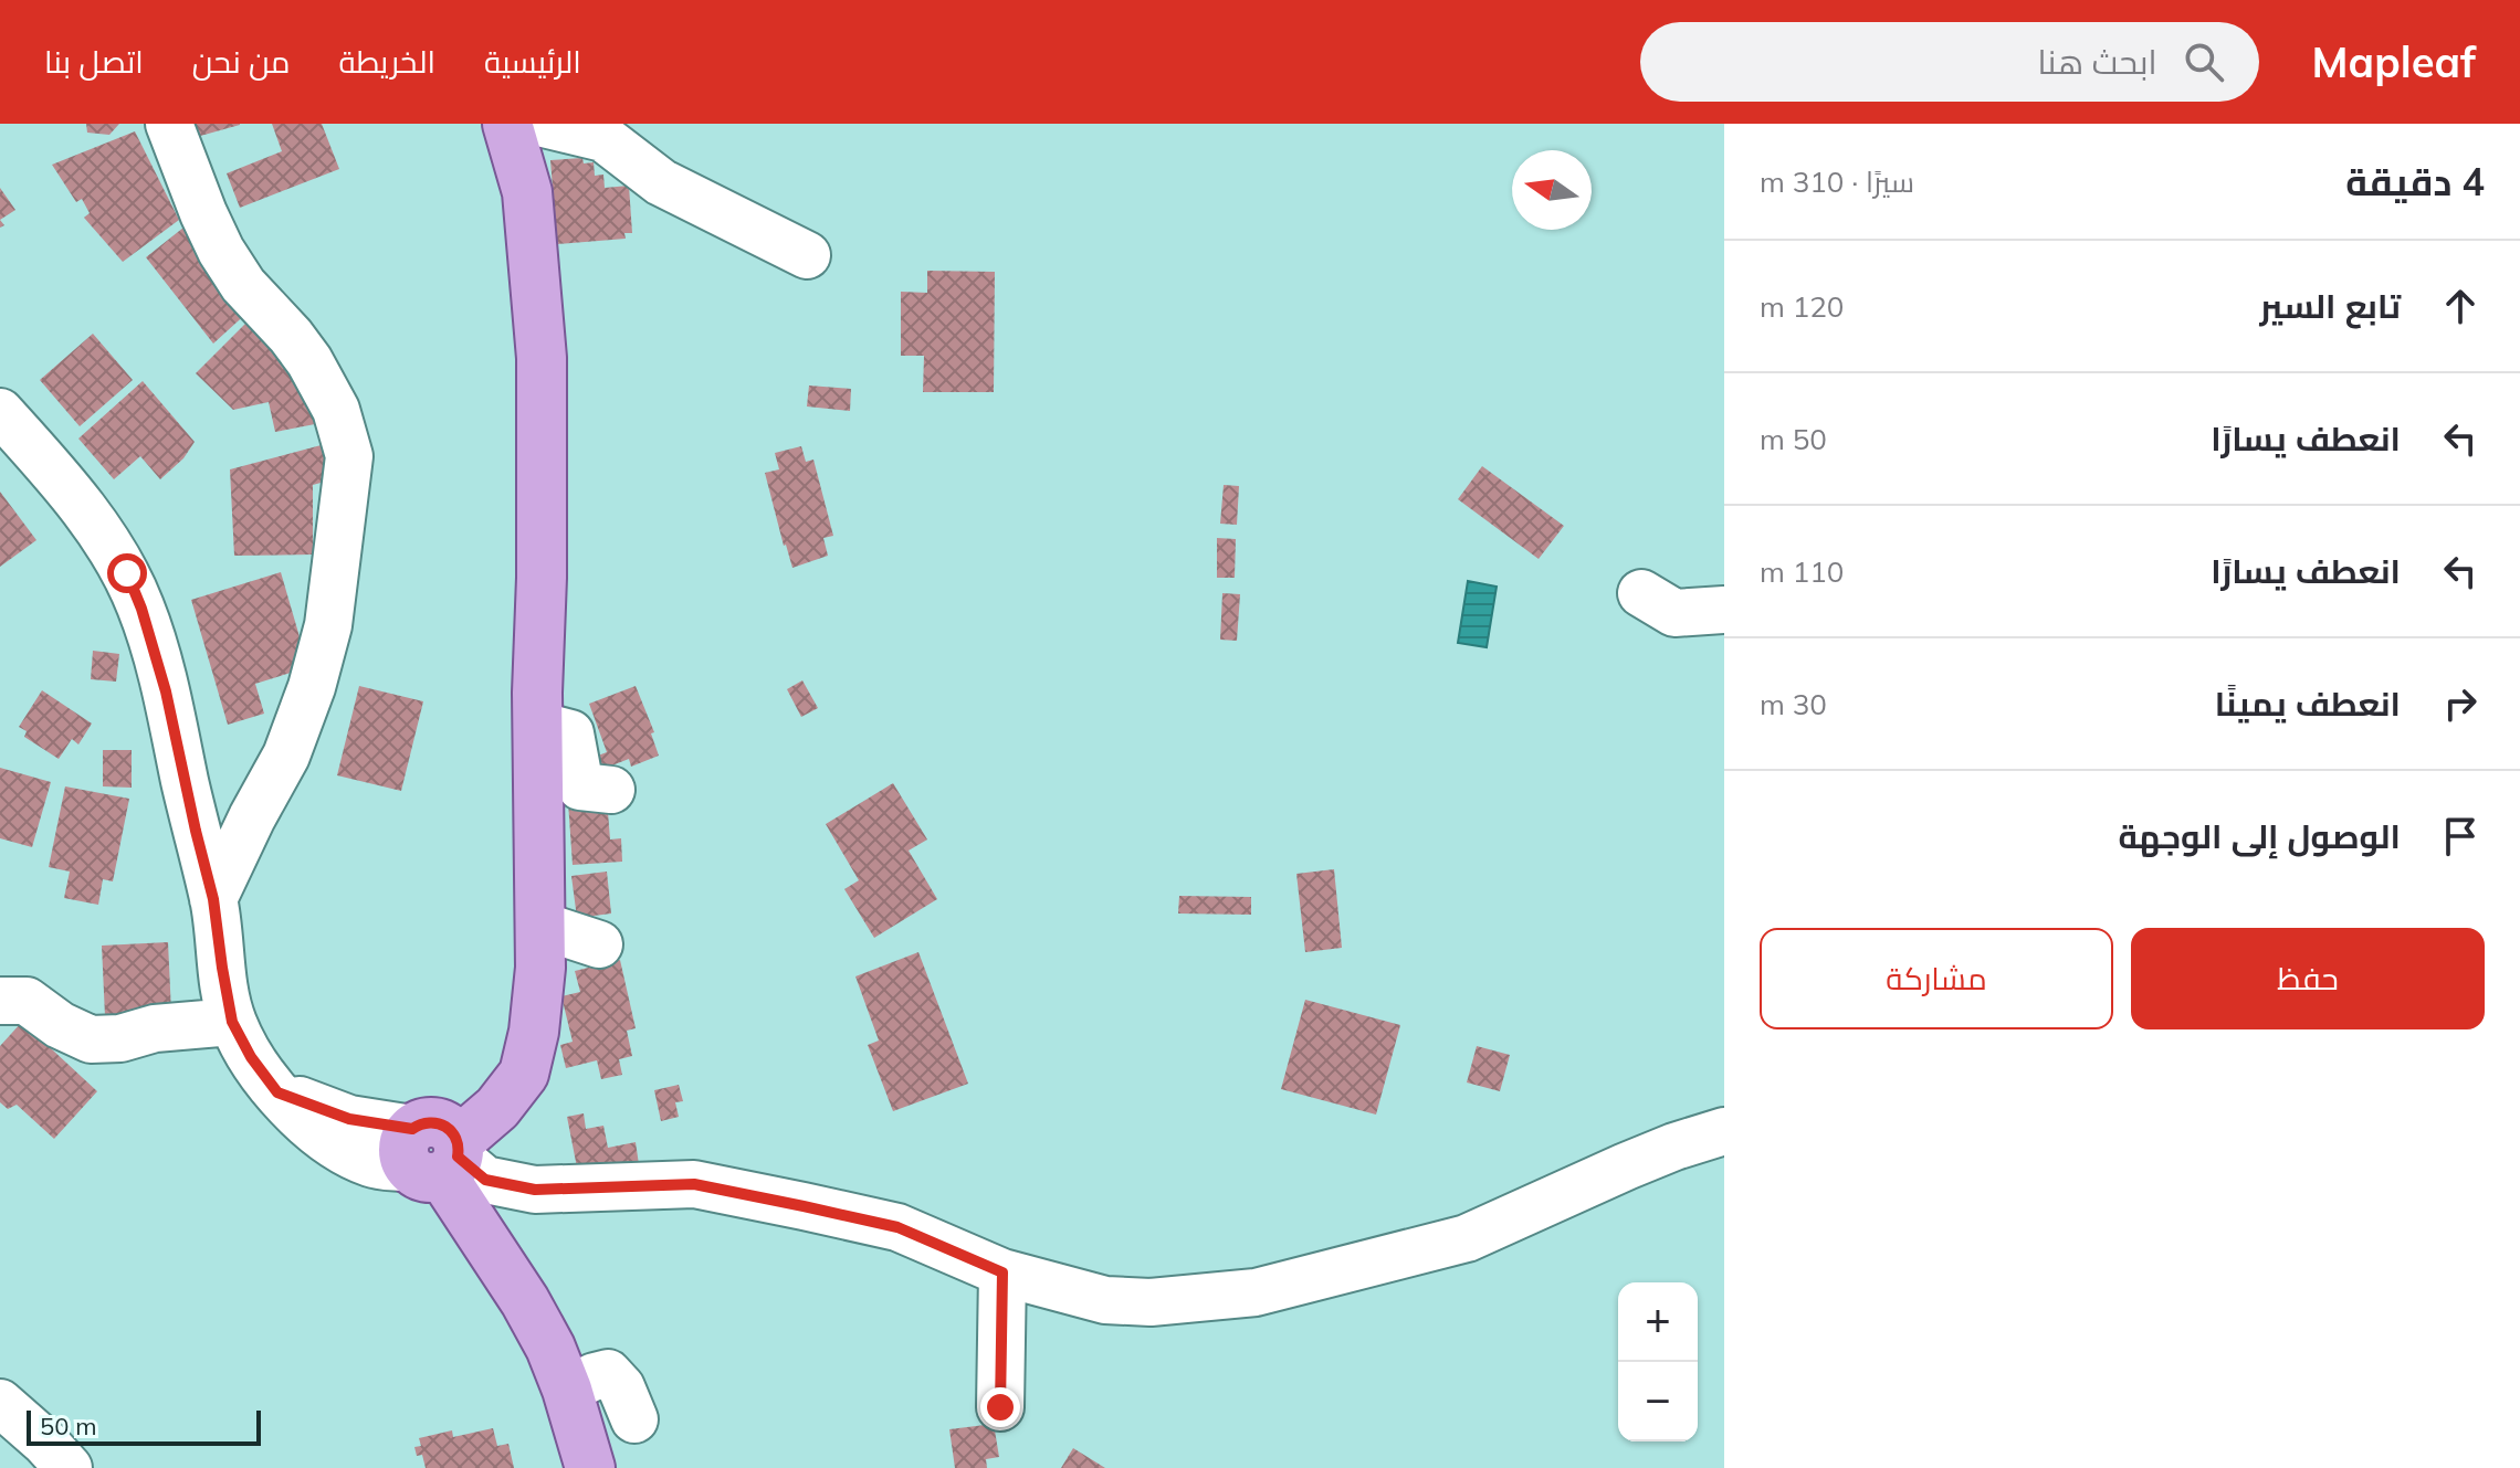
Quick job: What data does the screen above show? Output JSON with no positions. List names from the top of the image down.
{
  "scale_bar": "50 m",
  "north": "left",
  "page": {
    "header": "Mapleaf",
    "search": "ابحث هنا",
    "nav": [
      "الرئيسية",
      "الخريطة",
      "من نحن",
      "اتصل بنا"
    ],
    "heading": ["4 دقيقة", "سيرًا · 310 m"],
    "list": [
      ["تابع السير", "120 m"],
      ["انعطف يسارًا", "50 m"],
      ["انعطف يسارًا", "110 m"],
      ["انعطف يمينًا", "30 m"],
      "الوصول إلى الوجهة"
    ],
    "buttons": ["حفظ", "مشاركة"],
    "map_buttons": ["+", "−"],
    "scale": "50 m"
  }
}
